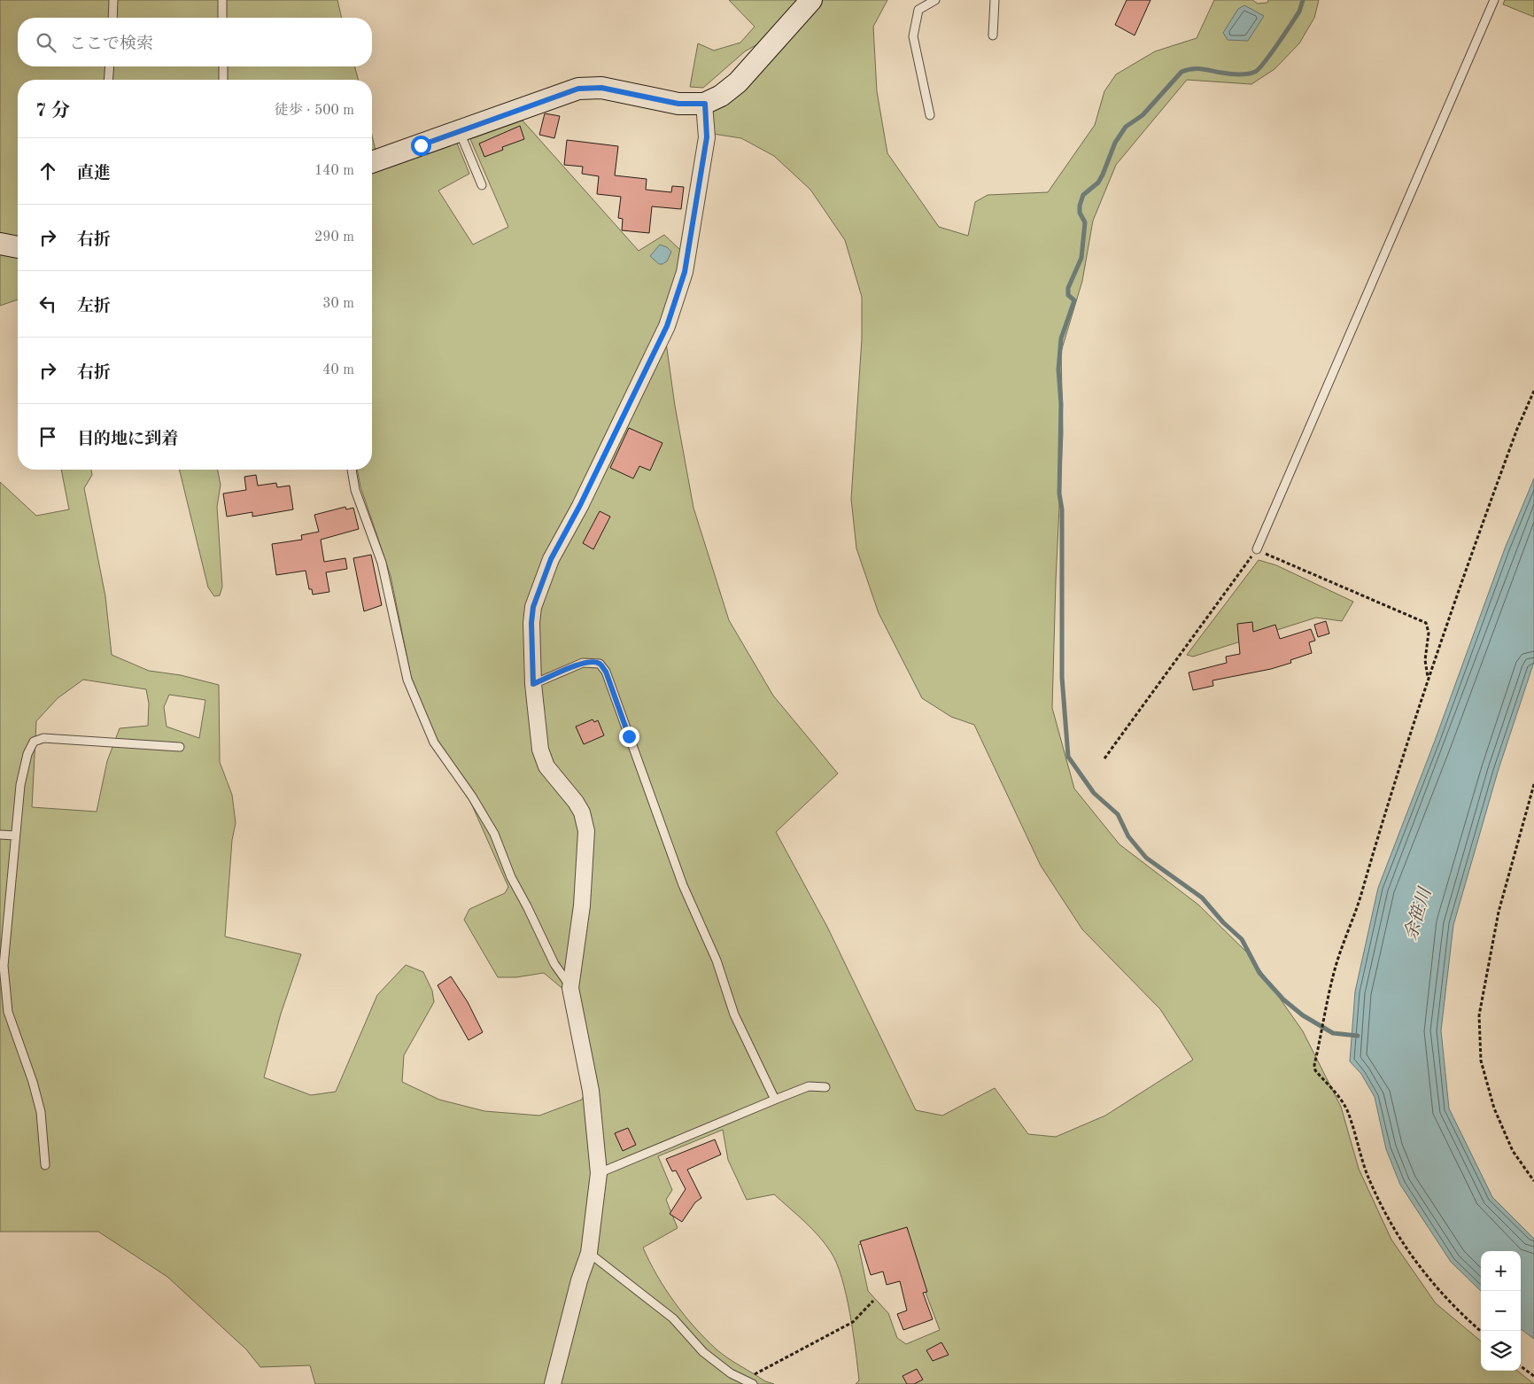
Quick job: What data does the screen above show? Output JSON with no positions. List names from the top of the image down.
{
  "water": ["余笹川"],
  "page": {
    "search": "ここで検索",
    "heading": ["7 分", "徒歩 · 500 m"],
    "list": [
      ["直進", "140 m"],
      ["右折", "290 m"],
      ["左折", "30 m"],
      ["右折", "40 m"],
      "目的地に到着"
    ],
    "map_buttons": ["+", "−"]
  }
}
